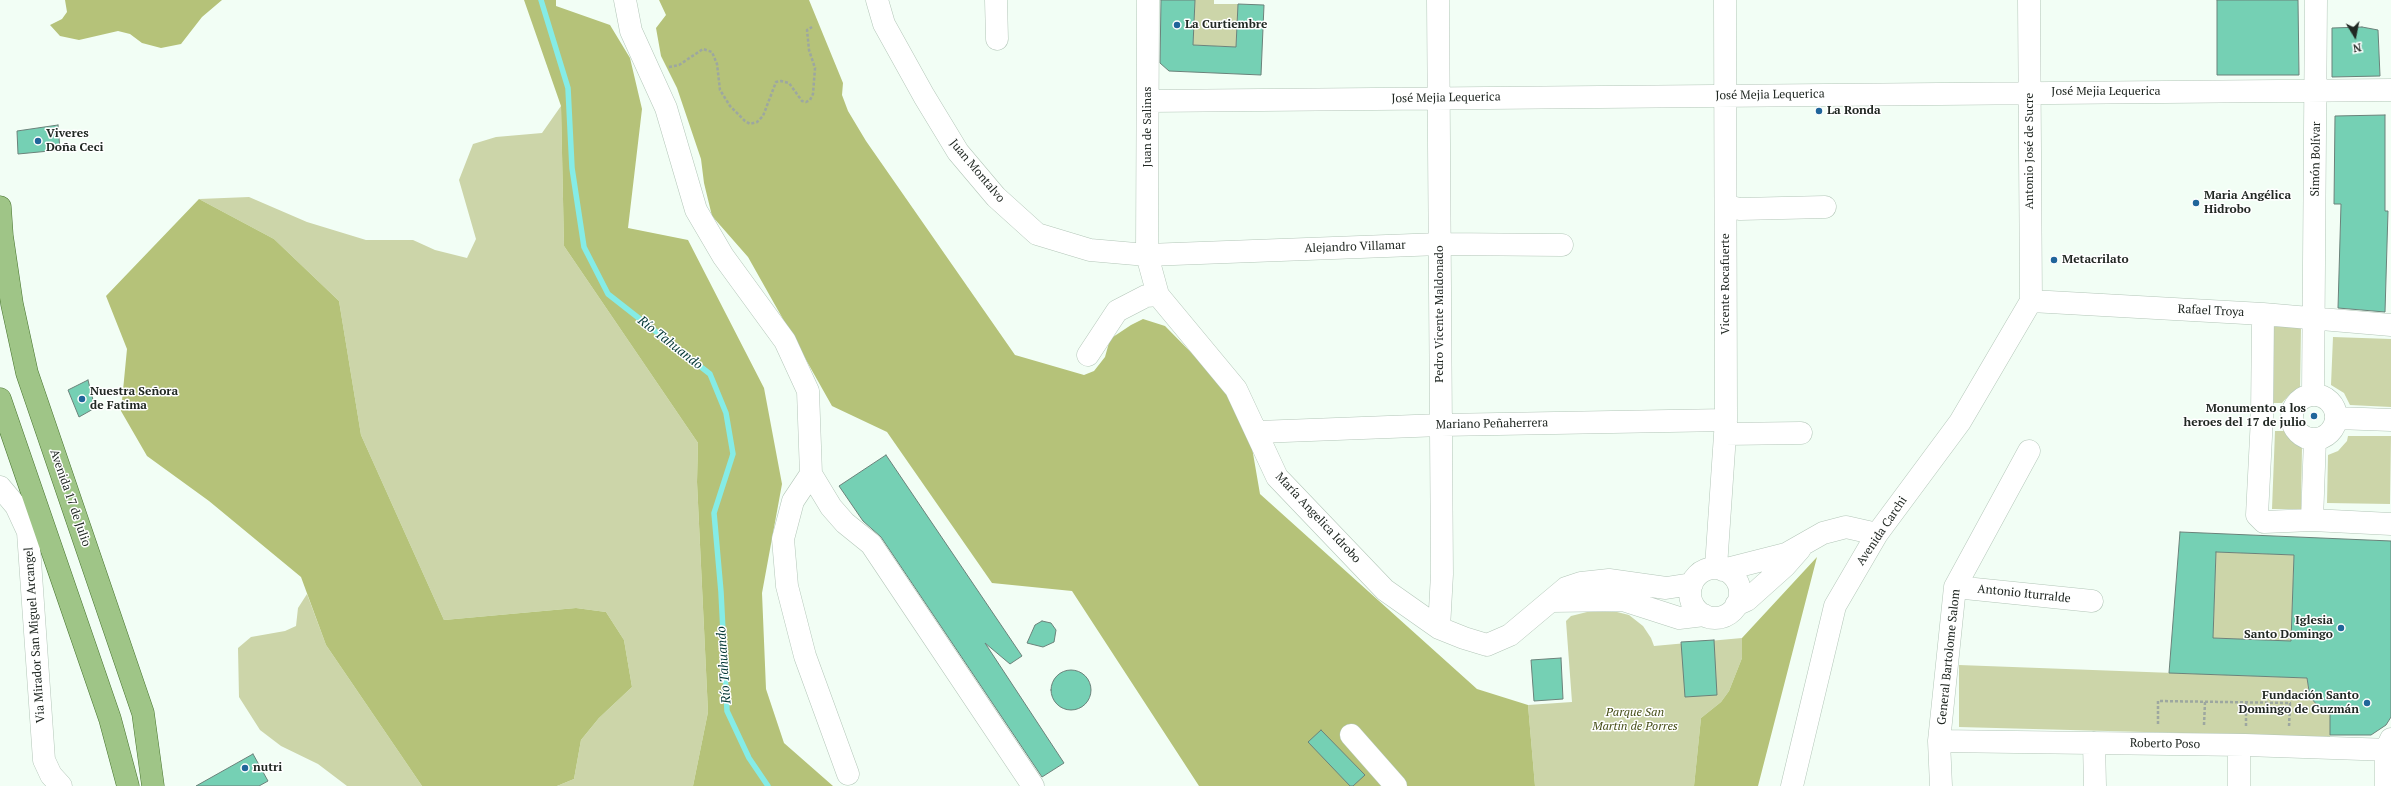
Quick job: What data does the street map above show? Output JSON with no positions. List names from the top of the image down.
{
  "streets": {
    "main road": ["Avenida 17 de Julio"],
    "street": [
      "José Mejia Lequerica",
      "Juan de Salinas",
      "Antonio José de Sucre",
      "Simón Bolívar",
      "Juan Montalvo",
      "Alejandro Villamar",
      "Vicente Rocafuerte",
      "Rafael Troya",
      "Pedro Vicente Maldonado",
      "Mariano Peñaherrera",
      "María Angelica Idrobo",
      "Avenida Carchi",
      "Antonio Iturralde",
      "Via Mirador San Miguel Arcangel",
      "General Bartolome Salom",
      "Roberto Poso"
    ]
  },
  "crossings": [
    ["José Mejia Lequerica", "Juan de Salinas"],
    ["José Mejia Lequerica", "Antonio José de Sucre"],
    ["José Mejia Lequerica", "Simón Bolívar"],
    ["José Mejia Lequerica", "Vicente Rocafuerte"],
    ["José Mejia Lequerica", "Pedro Vicente Maldonado"],
    ["Juan de Salinas", "Juan Montalvo"],
    ["Juan de Salinas", "Alejandro Villamar"],
    ["Juan de Salinas", "María Angelica Idrobo"],
    ["Antonio José de Sucre", "Rafael Troya"],
    ["Antonio José de Sucre", "Avenida Carchi"],
    ["Simón Bolívar", "Rafael Troya"],
    ["Juan Montalvo", "Alejandro Villamar"],
    ["Juan Montalvo", "María Angelica Idrobo"],
    ["Alejandro Villamar", "Pedro Vicente Maldonado"],
    ["Alejandro Villamar", "María Angelica Idrobo"],
    ["Vicente Rocafuerte", "Mariano Peñaherrera"],
    ["Vicente Rocafuerte", "María Angelica Idrobo"],
    ["Rafael Troya", "Avenida Carchi"],
    ["Pedro Vicente Maldonado", "Mariano Peñaherrera"],
    ["Pedro Vicente Maldonado", "María Angelica Idrobo"],
    ["Mariano Peñaherrera", "María Angelica Idrobo"],
    ["Antonio Iturralde", "General Bartolome Salom"],
    ["General Bartolome Salom", "Roberto Poso"]
  ],
  "water": ["Río Tahuando"],
  "parks": ["Parque San Martín de Porres"],
  "places": [
    "La Curtiembre",
    "La Ronda",
    "Viveres Doña Ceci",
    "Maria Angélica Hidrobo",
    "Metacrilato",
    "Nuestra Señora de Fatima",
    "Monumento a los heroes del 17 de julio",
    "Iglesia Santo Domingo",
    "Fundación Santo Domingo de Guzmán",
    "nutri"
  ],
  "north": "bottom"
}
